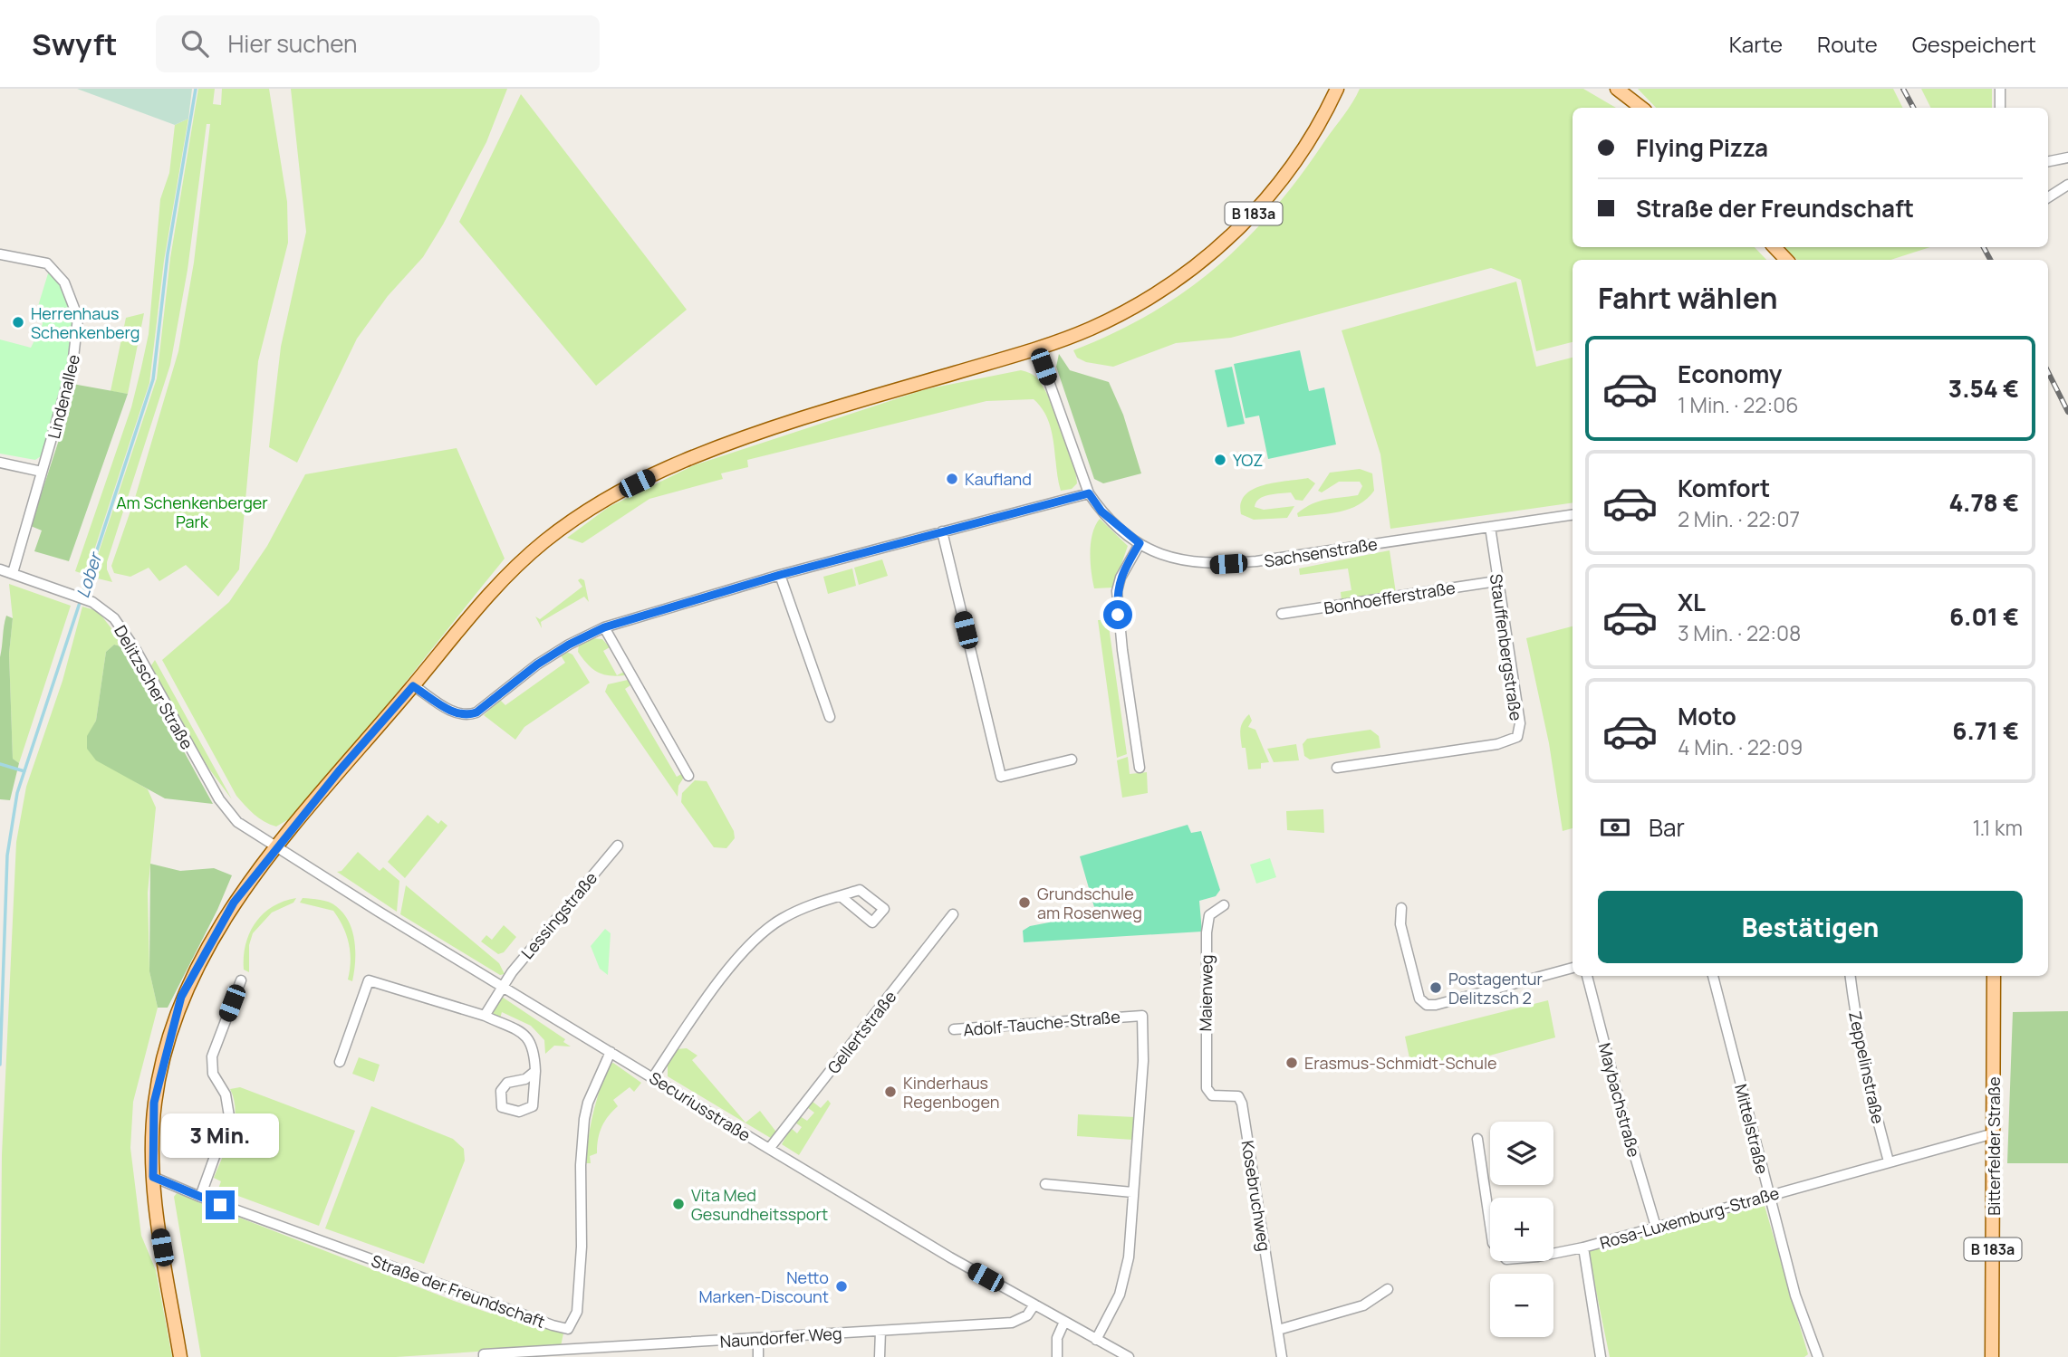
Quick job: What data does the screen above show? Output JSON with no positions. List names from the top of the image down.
{
  "streets": {
    "main road": ["B 183a", "Bitterfelder Straße"],
    "street": [
      "Lindenallee",
      "Sachsenstraße",
      "Bonhoefferstraße",
      "Stauffenbergstraße",
      "Delitzscher Straße",
      "Lessingstraße",
      "Maienweg",
      "Adolf-Tauche-Straße",
      "Gellertstraße",
      "Zeppelinstraße",
      "Maybachstraße",
      "Securiusstraße",
      "Mittelstraße",
      "Kosebruchweg",
      "Rosa-Luxemburg-Straße",
      "Straße der Freundschaft",
      "Naundorfer Weg"
    ]
  },
  "crossings": [
    ["B 183a", "Sachsenstraße"],
    ["B 183a", "Delitzscher Straße"],
    ["B 183a", "Securiusstraße"],
    ["B 183a", "Straße der Freundschaft"],
    ["Lindenallee", "Delitzscher Straße"],
    ["Sachsenstraße", "Stauffenbergstraße"],
    ["Bonhoefferstraße", "Stauffenbergstraße"],
    ["Delitzscher Straße", "Securiusstraße"],
    ["Lessingstraße", "Securiusstraße"],
    ["Maienweg", "Kosebruchweg"],
    ["Adolf-Tauche-Straße", "Securiusstraße"],
    ["Gellertstraße", "Securiusstraße"],
    ["Zeppelinstraße", "Rosa-Luxemburg-Straße"],
    ["Maybachstraße", "Rosa-Luxemburg-Straße"],
    ["Securiusstraße", "Straße der Freundschaft"],
    ["Securiusstraße", "Naundorfer Weg"],
    ["Mittelstraße", "Rosa-Luxemburg-Straße"],
    ["Bitterfelder Straße", "Rosa-Luxemburg-Straße"]
  ],
  "water": ["Lober"],
  "parks": ["Am Schenkenberger Park"],
  "places": [
    "Herrenhaus Schenkenberg",
    "YOZ",
    "Kaufland",
    "Grundschule am Rosenweg",
    "Postagentur Delitzsch 2",
    "Erasmus-Schmidt-Schule",
    "Kinderhaus Regenbogen",
    "Vita Med Gesundheitssport",
    "Netto Marken-Discount"
  ],
  "page": {
    "header": "Swyft",
    "search": "Hier suchen",
    "nav": ["Karte", "Route", "Gespeichert"],
    "banner": ["Flying Pizza", "Straße der Freundschaft"],
    "heading": "Fahrt wählen",
    "list": [
      {
        "name": "Economy",
        "note": "1 Min. · 22:06",
        "value": "3.54 €"
      },
      {
        "name": "Komfort",
        "note": "2 Min. · 22:07",
        "value": "4.78 €"
      },
      {
        "name": "XL",
        "note": "3 Min. · 22:08",
        "value": "6.01 €"
      },
      {
        "name": "Moto",
        "note": "4 Min. · 22:09",
        "value": "6.71 €"
      }
    ],
    "pay": ["Bar", "1.1 km"],
    "buttons": "Bestätigen",
    "bubble": "3 Min.",
    "map_buttons": ["+", "−"]
  }
}
